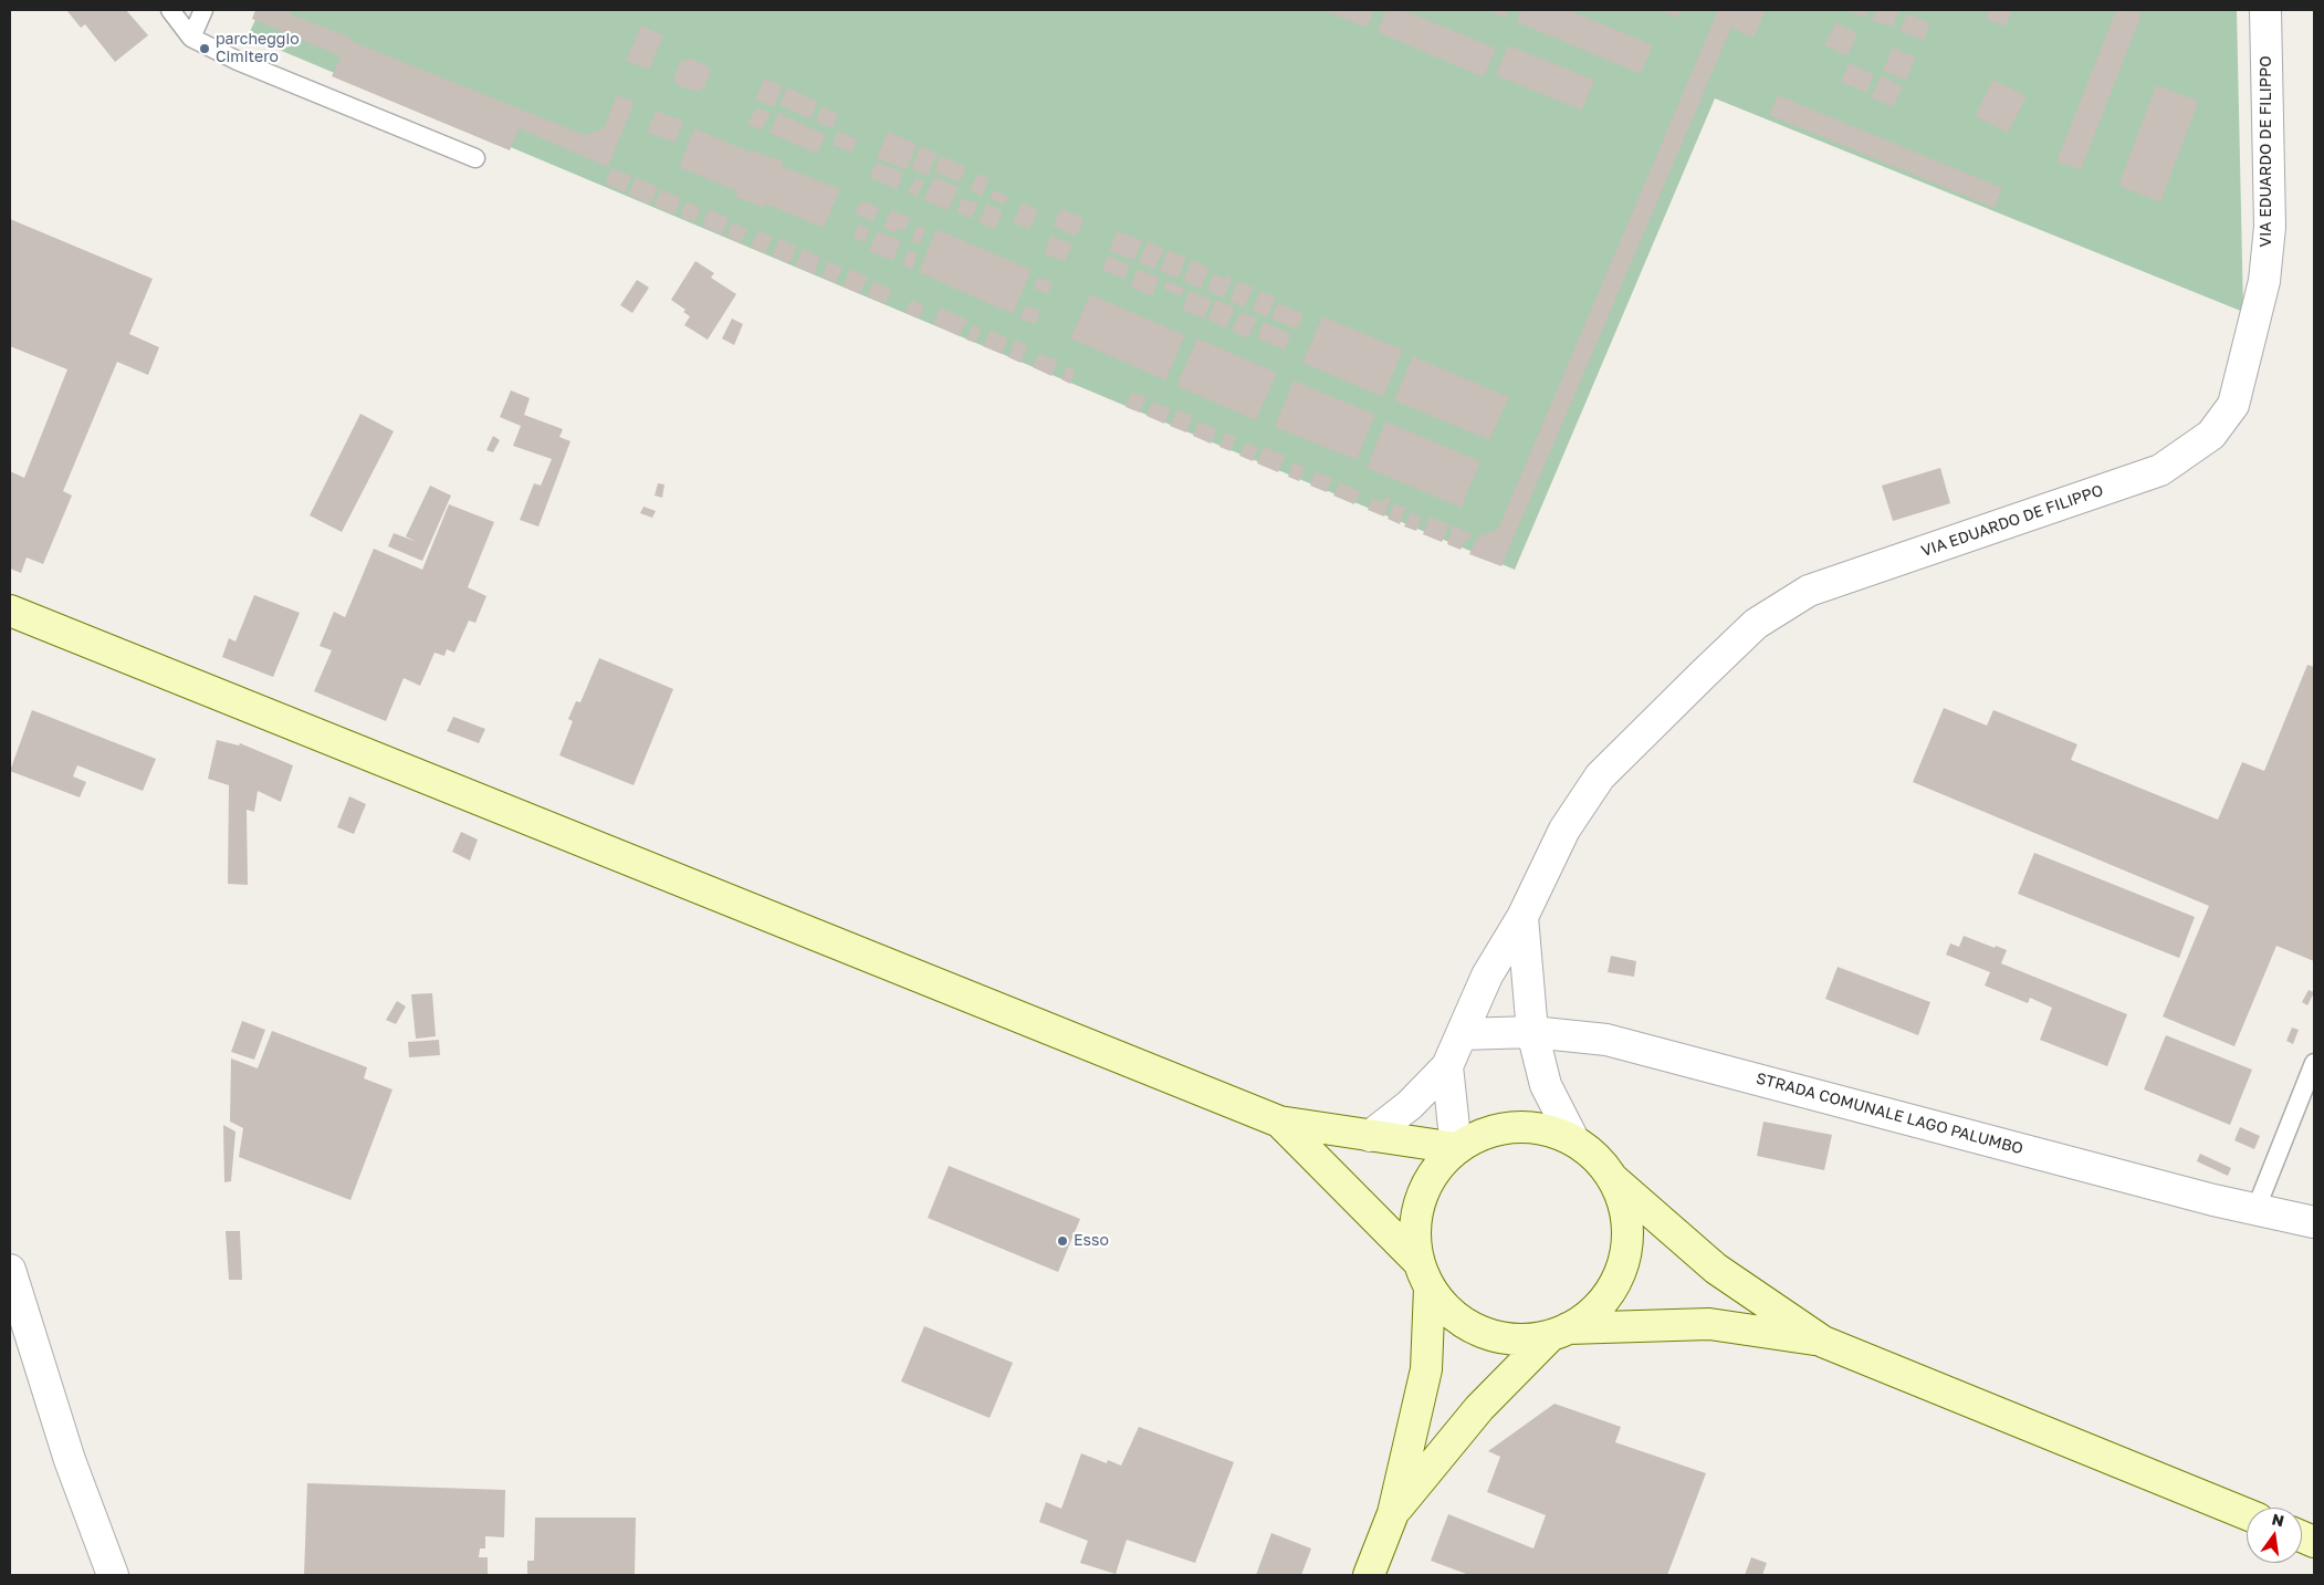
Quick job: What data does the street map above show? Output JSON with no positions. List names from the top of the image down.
{
  "streets": {
    "street": ["VIA EDUARDO DE FILIPPO", "STRADA COMUNALE LAGO PALUMBO"]
  },
  "crossings": [
    ["VIA EDUARDO DE FILIPPO", "STRADA COMUNALE LAGO PALUMBO"]
  ],
  "places": ["parcheggio Cimitero", "Esso"],
  "north": "top"
}
